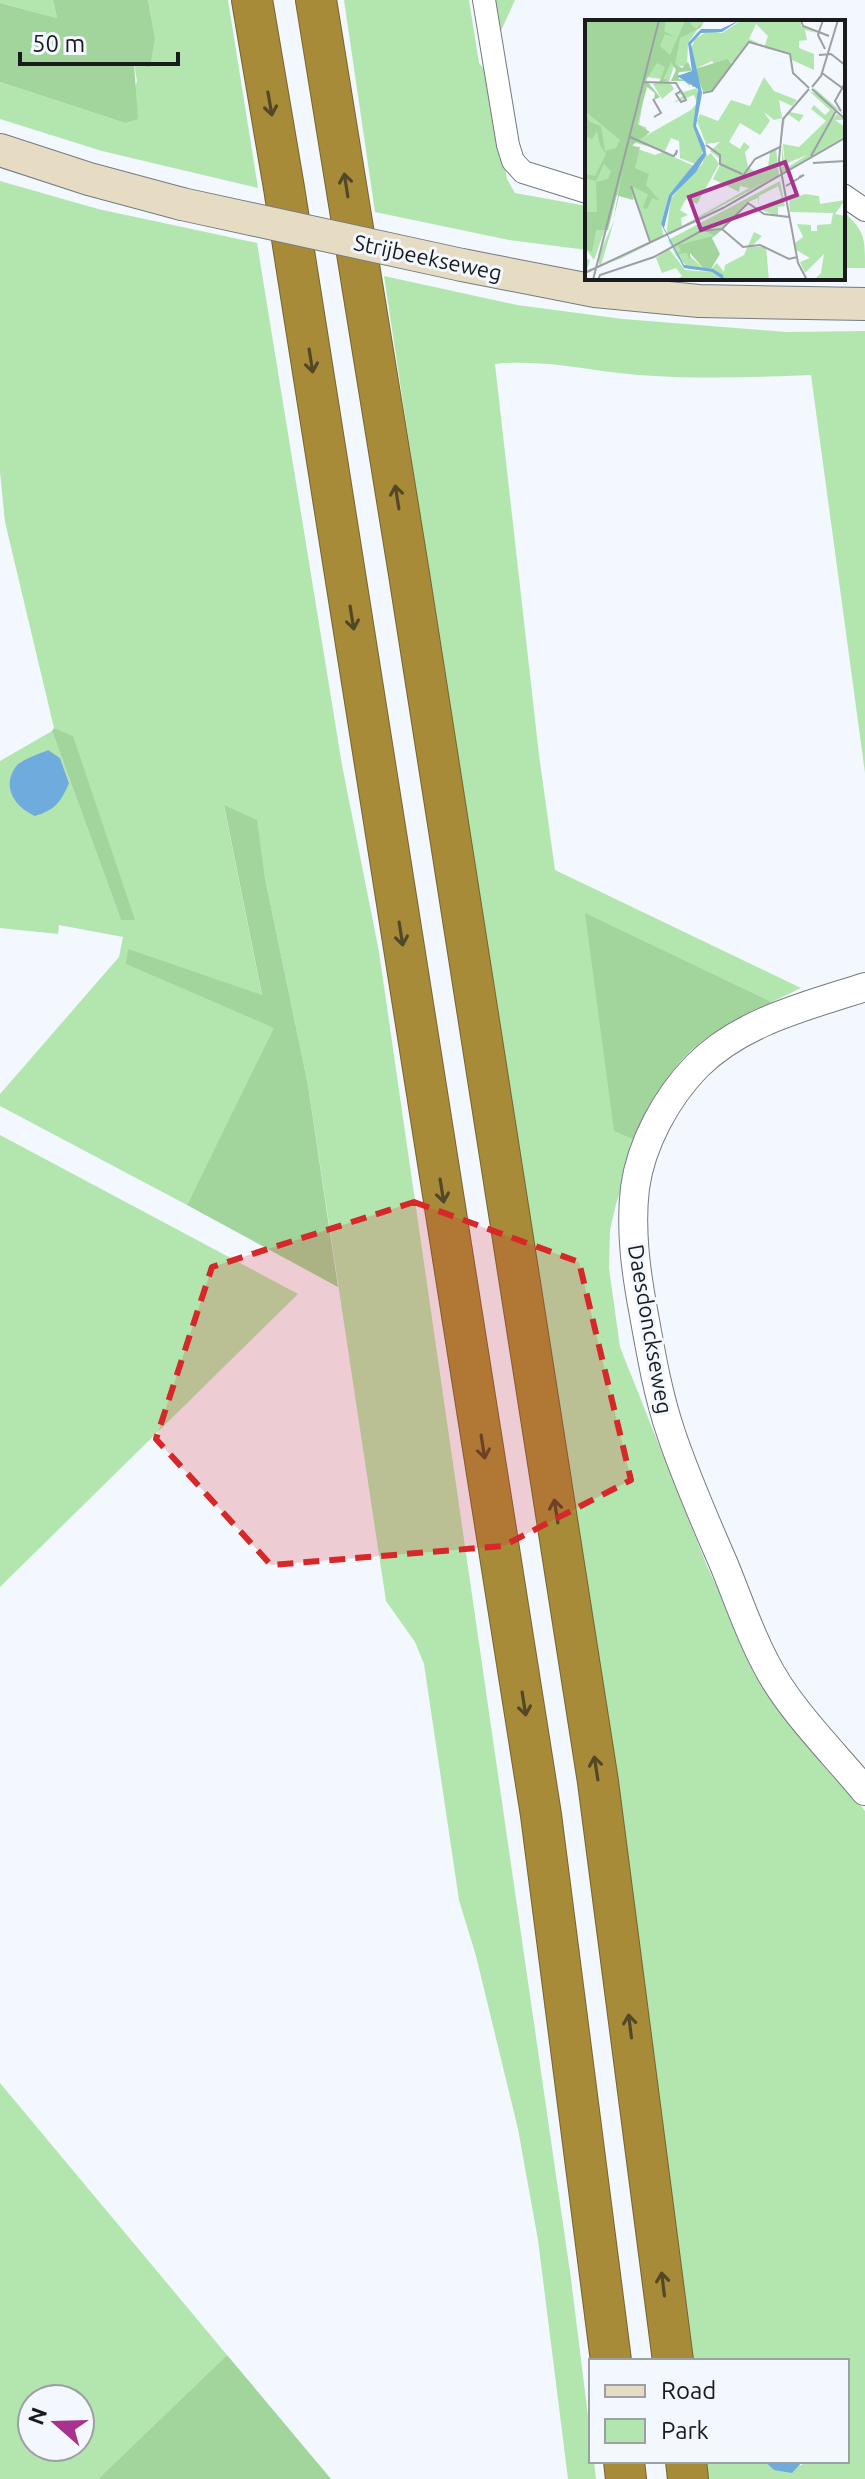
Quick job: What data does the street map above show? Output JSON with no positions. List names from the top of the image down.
{
  "streets": {
    "main road": ["Strijbeekseweg"],
    "street": ["Daesdonckseweg"]
  },
  "legend": ["Road", "Park"],
  "scale_bar": "50 m",
  "north": "left"
}
